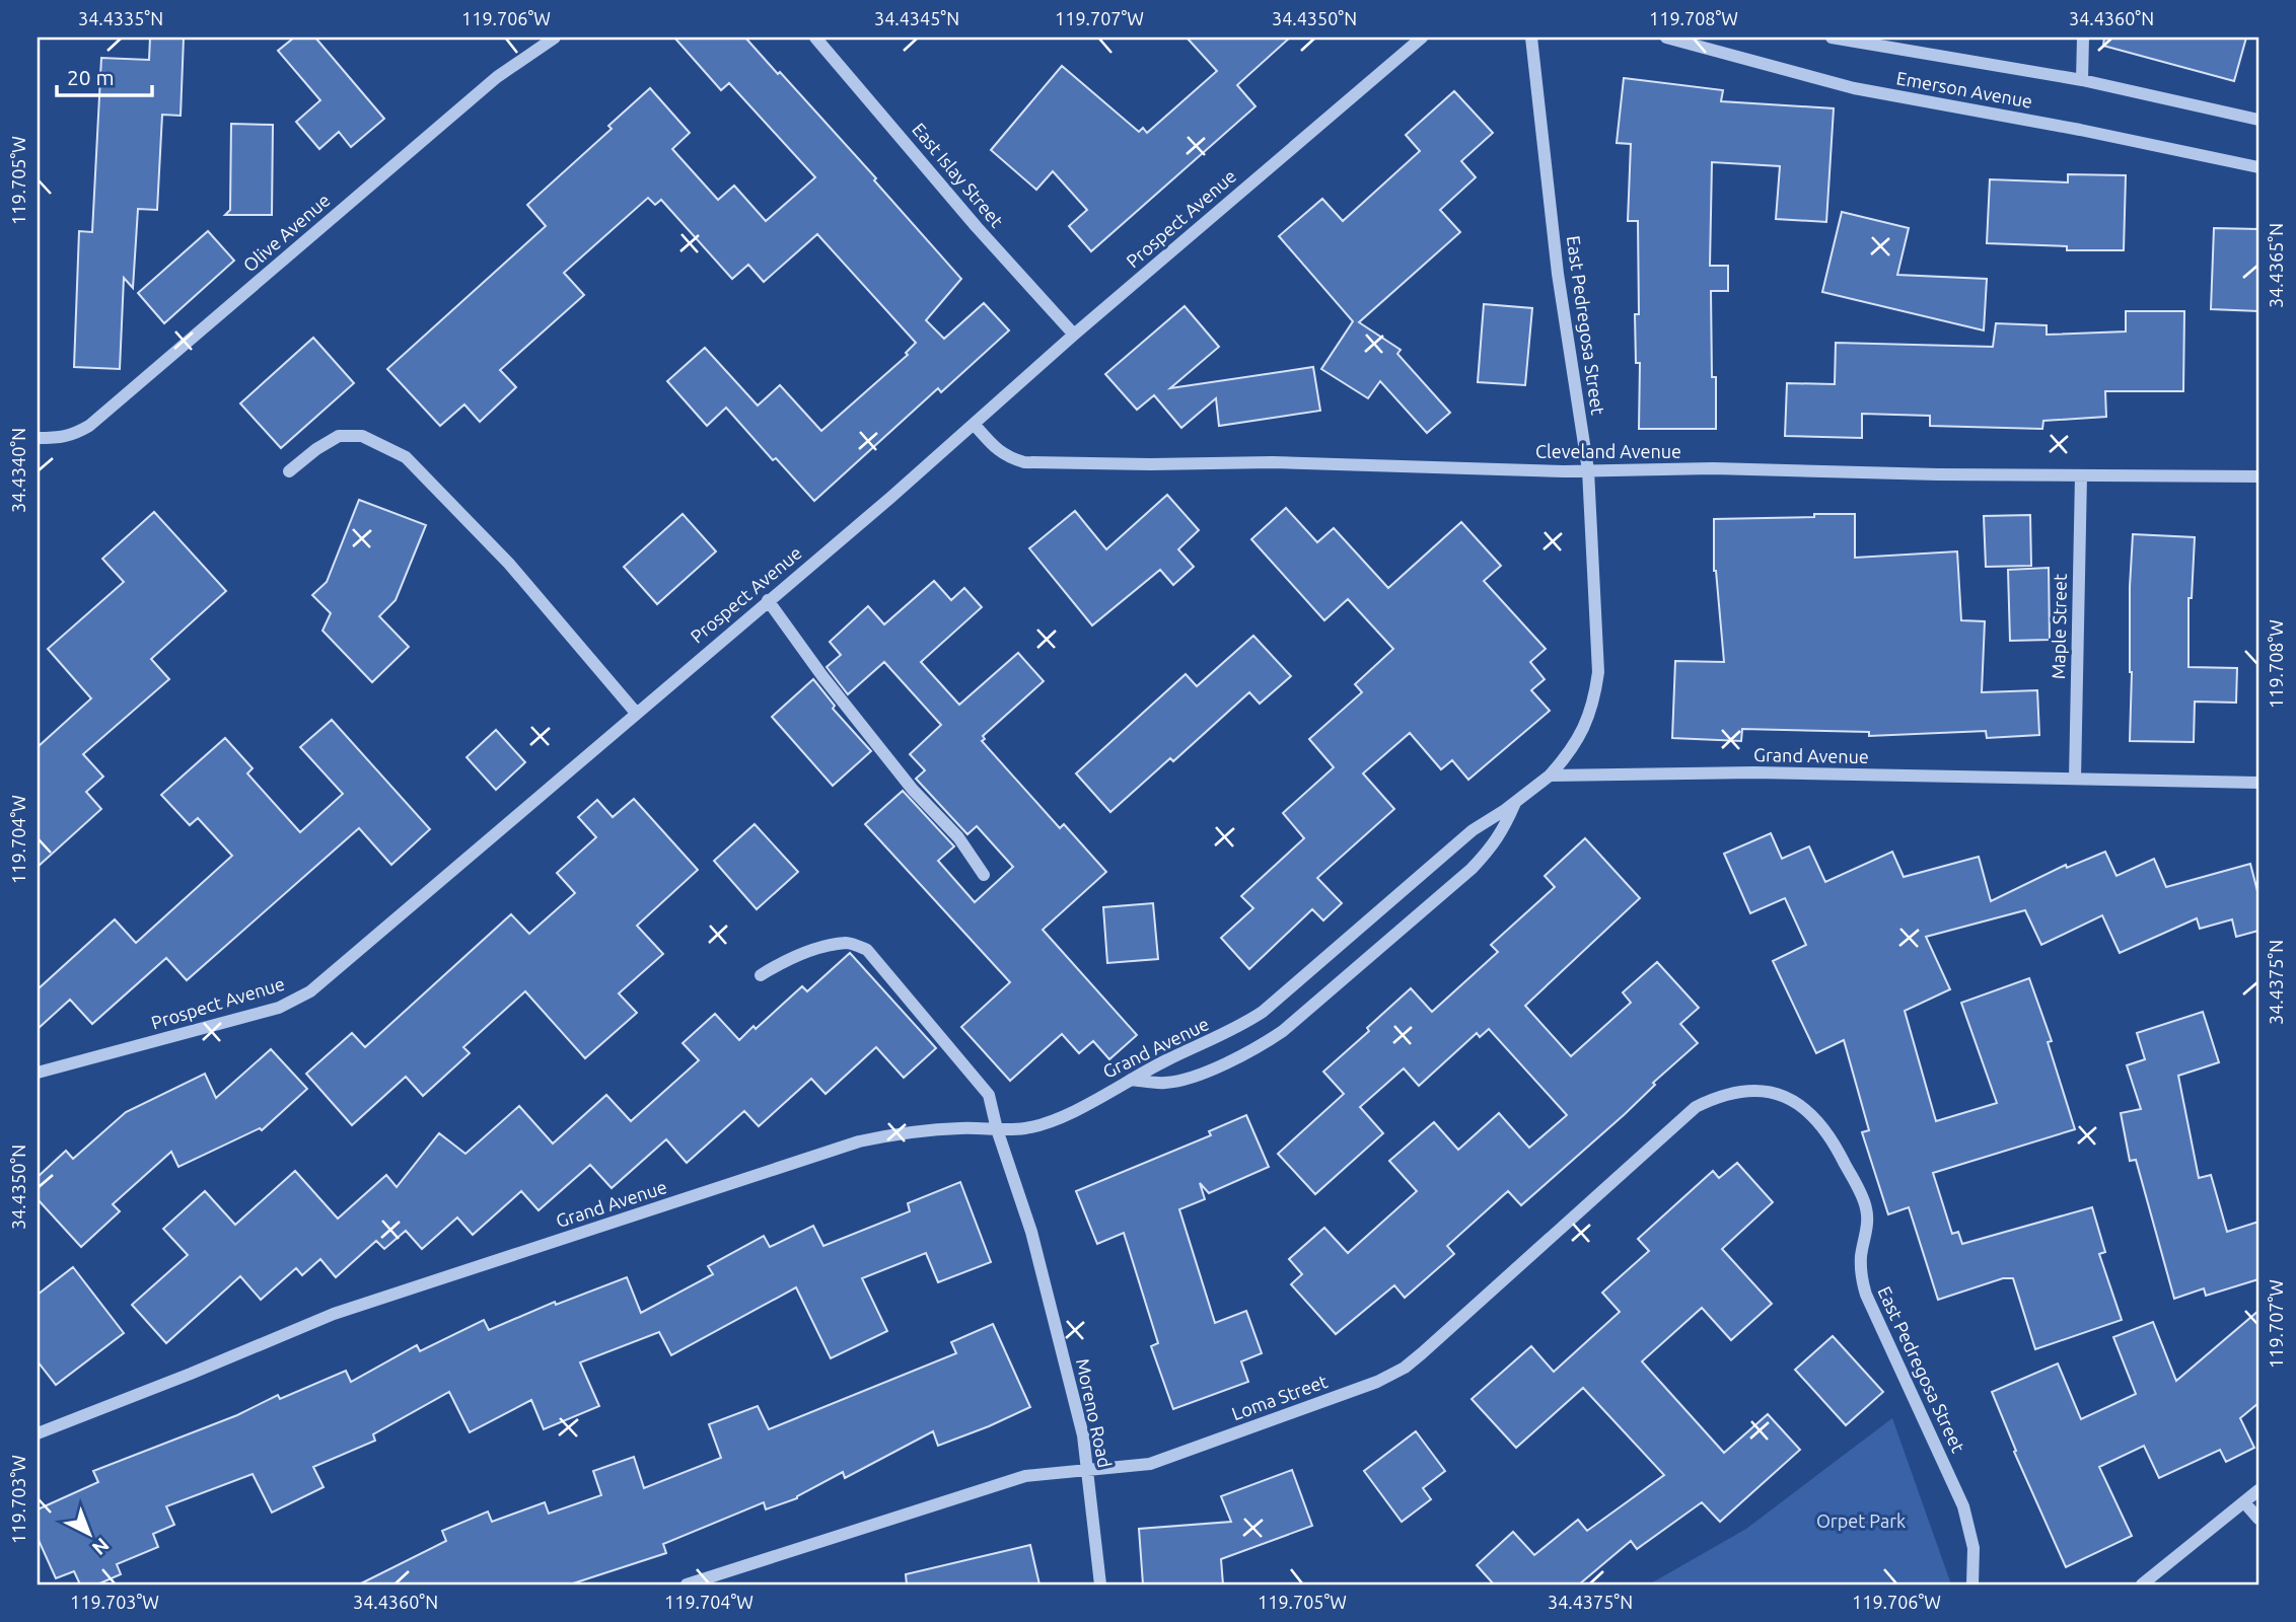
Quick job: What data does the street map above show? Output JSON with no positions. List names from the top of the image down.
{
  "streets": {
    "street": [
      "Emerson Avenue",
      "East Islay Street",
      "Prospect Avenue",
      "Olive Avenue",
      "East Pedregosa Street",
      "Cleveland Avenue",
      "Maple Street",
      "Grand Avenue",
      "Loma Street",
      "Moreno Road"
    ]
  },
  "crossings": [
    ["East Islay Street", "Prospect Avenue"],
    ["Prospect Avenue", "Cleveland Avenue"],
    ["East Pedregosa Street", "Cleveland Avenue"],
    ["East Pedregosa Street", "Grand Avenue"],
    ["East Pedregosa Street", "Loma Street"],
    ["Cleveland Avenue", "Maple Street"],
    ["Maple Street", "Grand Avenue"],
    ["Grand Avenue", "Moreno Road"],
    ["Loma Street", "Moreno Road"]
  ],
  "parks": ["Orpet Park"],
  "scale_bar": "20 m",
  "north": "bottom right",
  "coordinates": [
    "34.4335°N",
    "119.706°W",
    "34.4345°N",
    "119.707°W",
    "34.4350°N",
    "119.708°W",
    "34.4360°N",
    "119.705°W",
    "34.4365°N",
    "34.4340°N",
    "119.704°W",
    "34.4375°N",
    "119.703°W"
  ]
}
